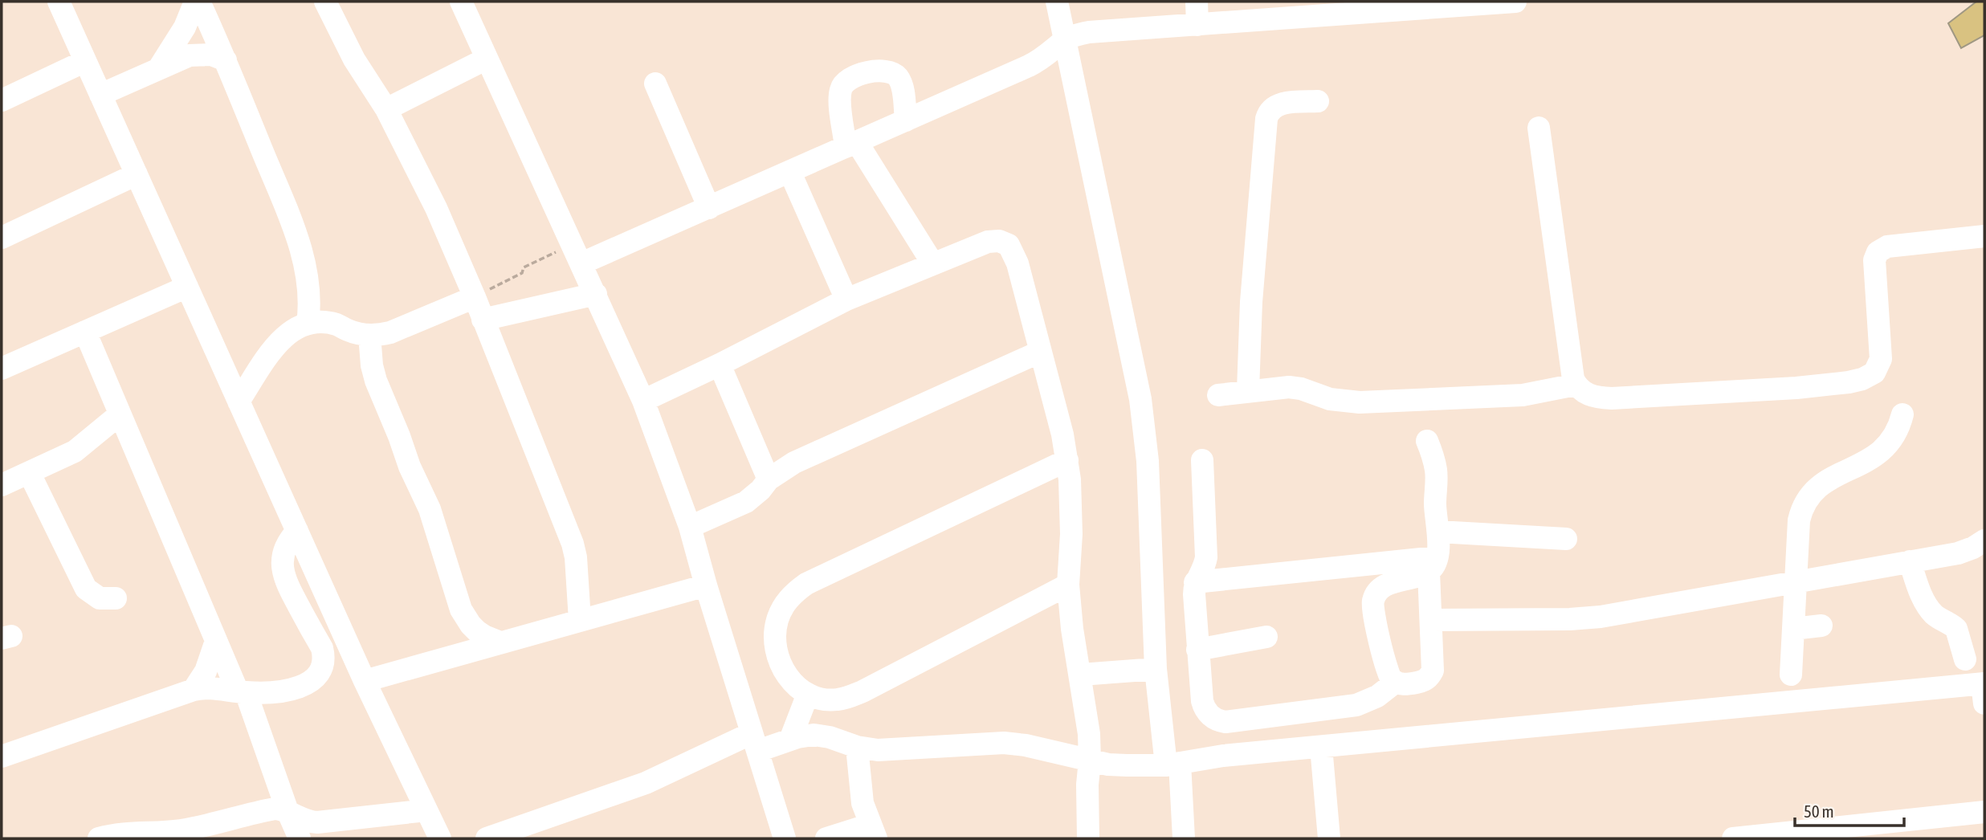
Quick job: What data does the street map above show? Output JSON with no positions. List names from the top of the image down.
{
  "scale_bar": "50 m"
}
